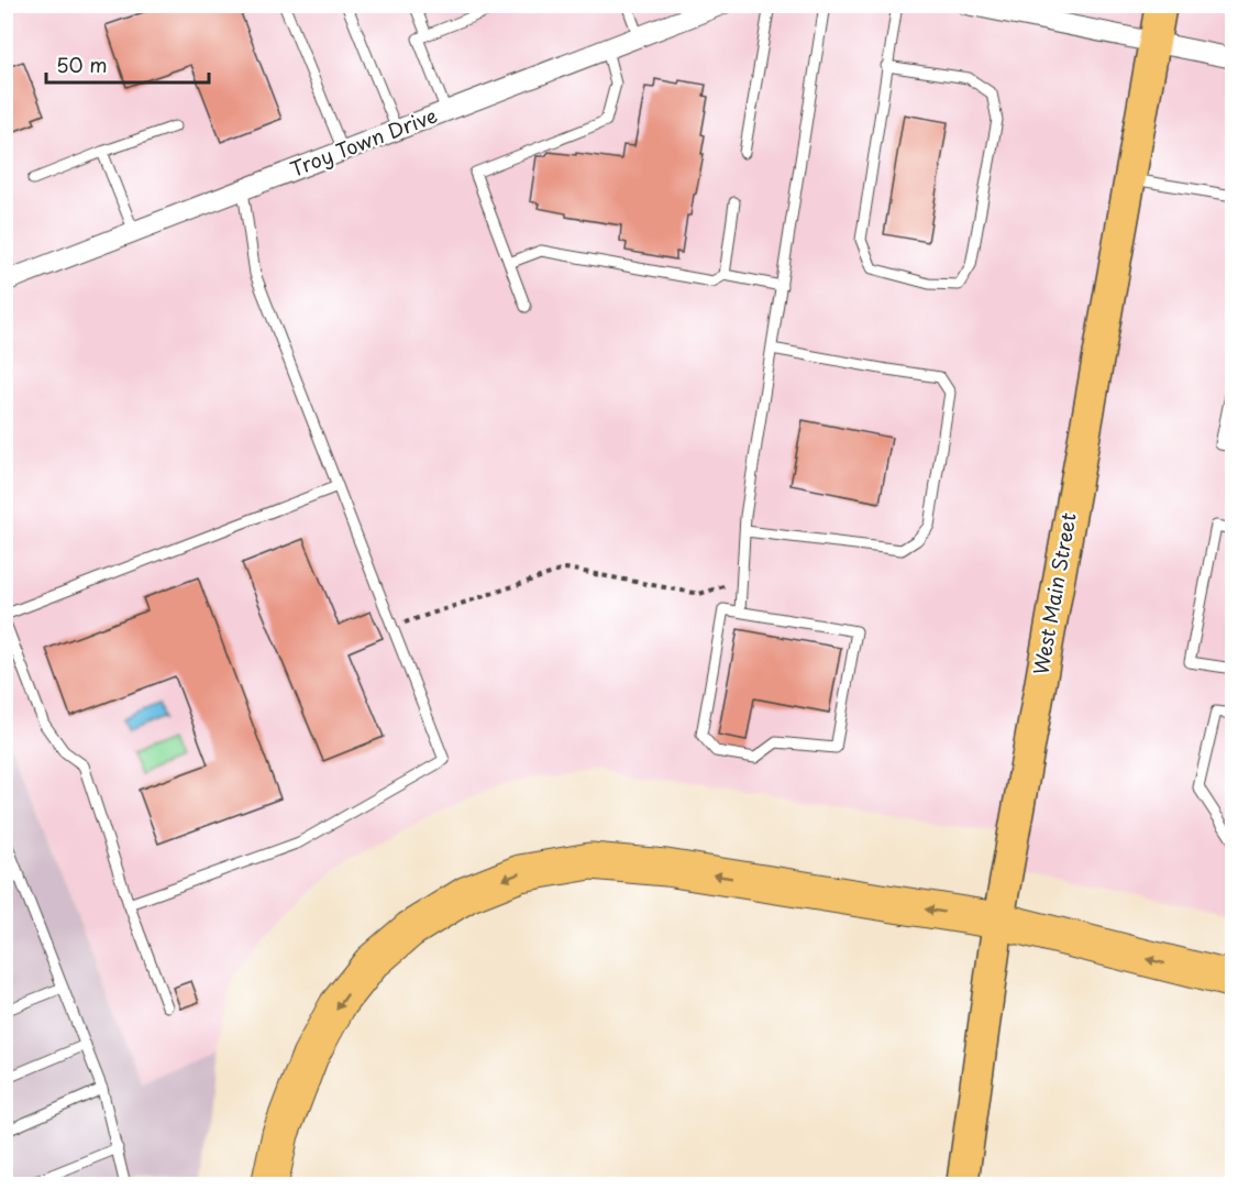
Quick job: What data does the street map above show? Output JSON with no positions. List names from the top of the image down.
{
  "streets": {
    "main road": ["West Main Street"],
    "street": ["Troy Town Drive"]
  },
  "scale_bar": "50 m"
}
